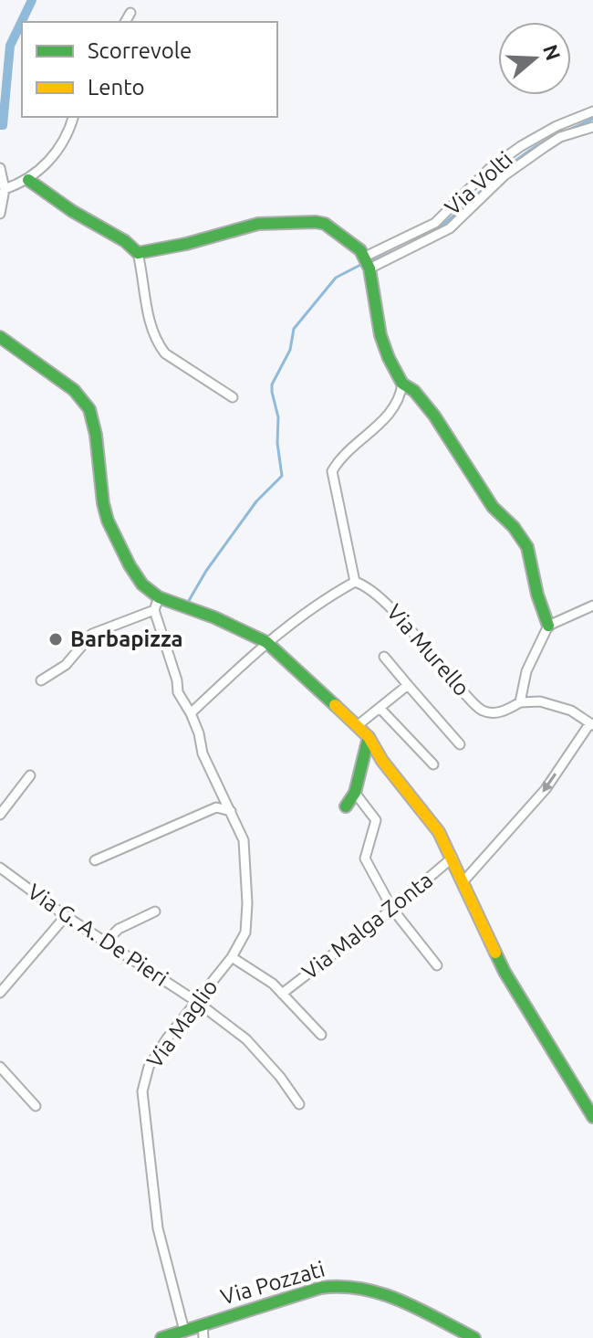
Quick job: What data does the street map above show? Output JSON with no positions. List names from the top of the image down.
{
  "streets": {
    "street": [
      "Via Volti",
      "Via Murello",
      "Via Malga Zonta",
      "Via G. A. De Pieri",
      "Via Maglio",
      "Via Pozzati"
    ]
  },
  "crossings": [
    ["Via G. A. De Pieri", "Via Maglio"],
    ["Via Maglio", "Via Pozzati"]
  ],
  "places": ["Barbapizza"],
  "legend": ["Scorrevole", "Lento"],
  "north": "right"
}
